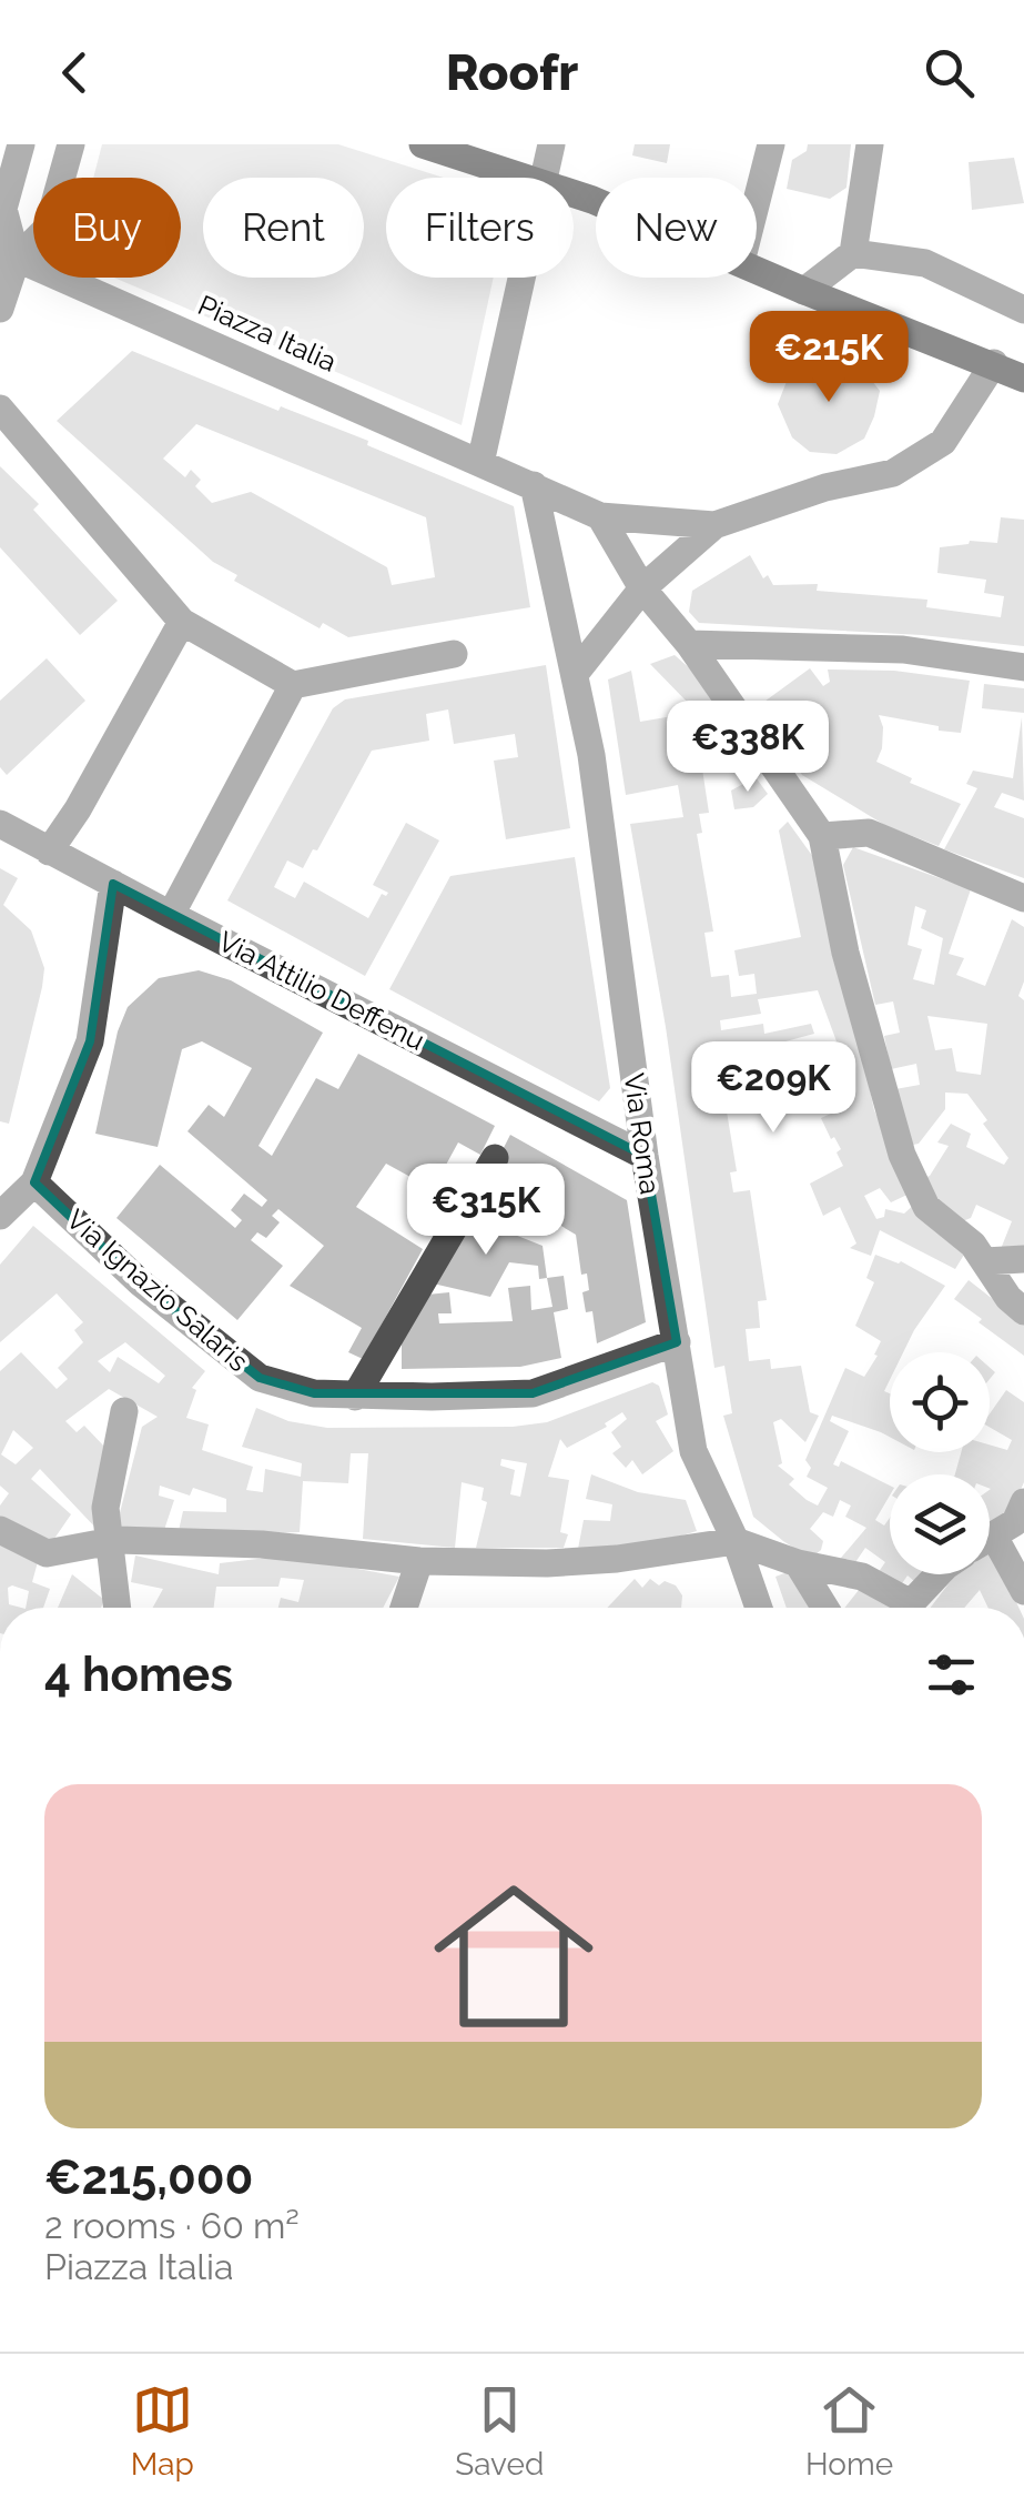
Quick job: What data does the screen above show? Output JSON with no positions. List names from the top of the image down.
{
  "streets": {
    "street": [
      "Piazza Italia",
      "Via Attilio Deffenu",
      "Via Roma",
      "Via Ignazio Salaris"
    ]
  },
  "crossings": [
    ["Piazza Italia", "Via Roma"],
    ["Via Attilio Deffenu", "Via Roma"],
    ["Via Roma", "Via Ignazio Salaris"]
  ],
  "page": {
    "header": "Roofr",
    "chip": [
      "Buy",
      "Rent",
      "Filters",
      "New"
    ],
    "price": [
      "€215K",
      "€338K",
      "€209K",
      "€315K"
    ],
    "heading": "4 homes",
    "list": [
      {
        "name": "€215,000",
        "note": "2 rooms · 60 m² · Piazza Italia"
      }
    ],
    "tabs": ["Map", "Saved", "Home"]
  }
}
